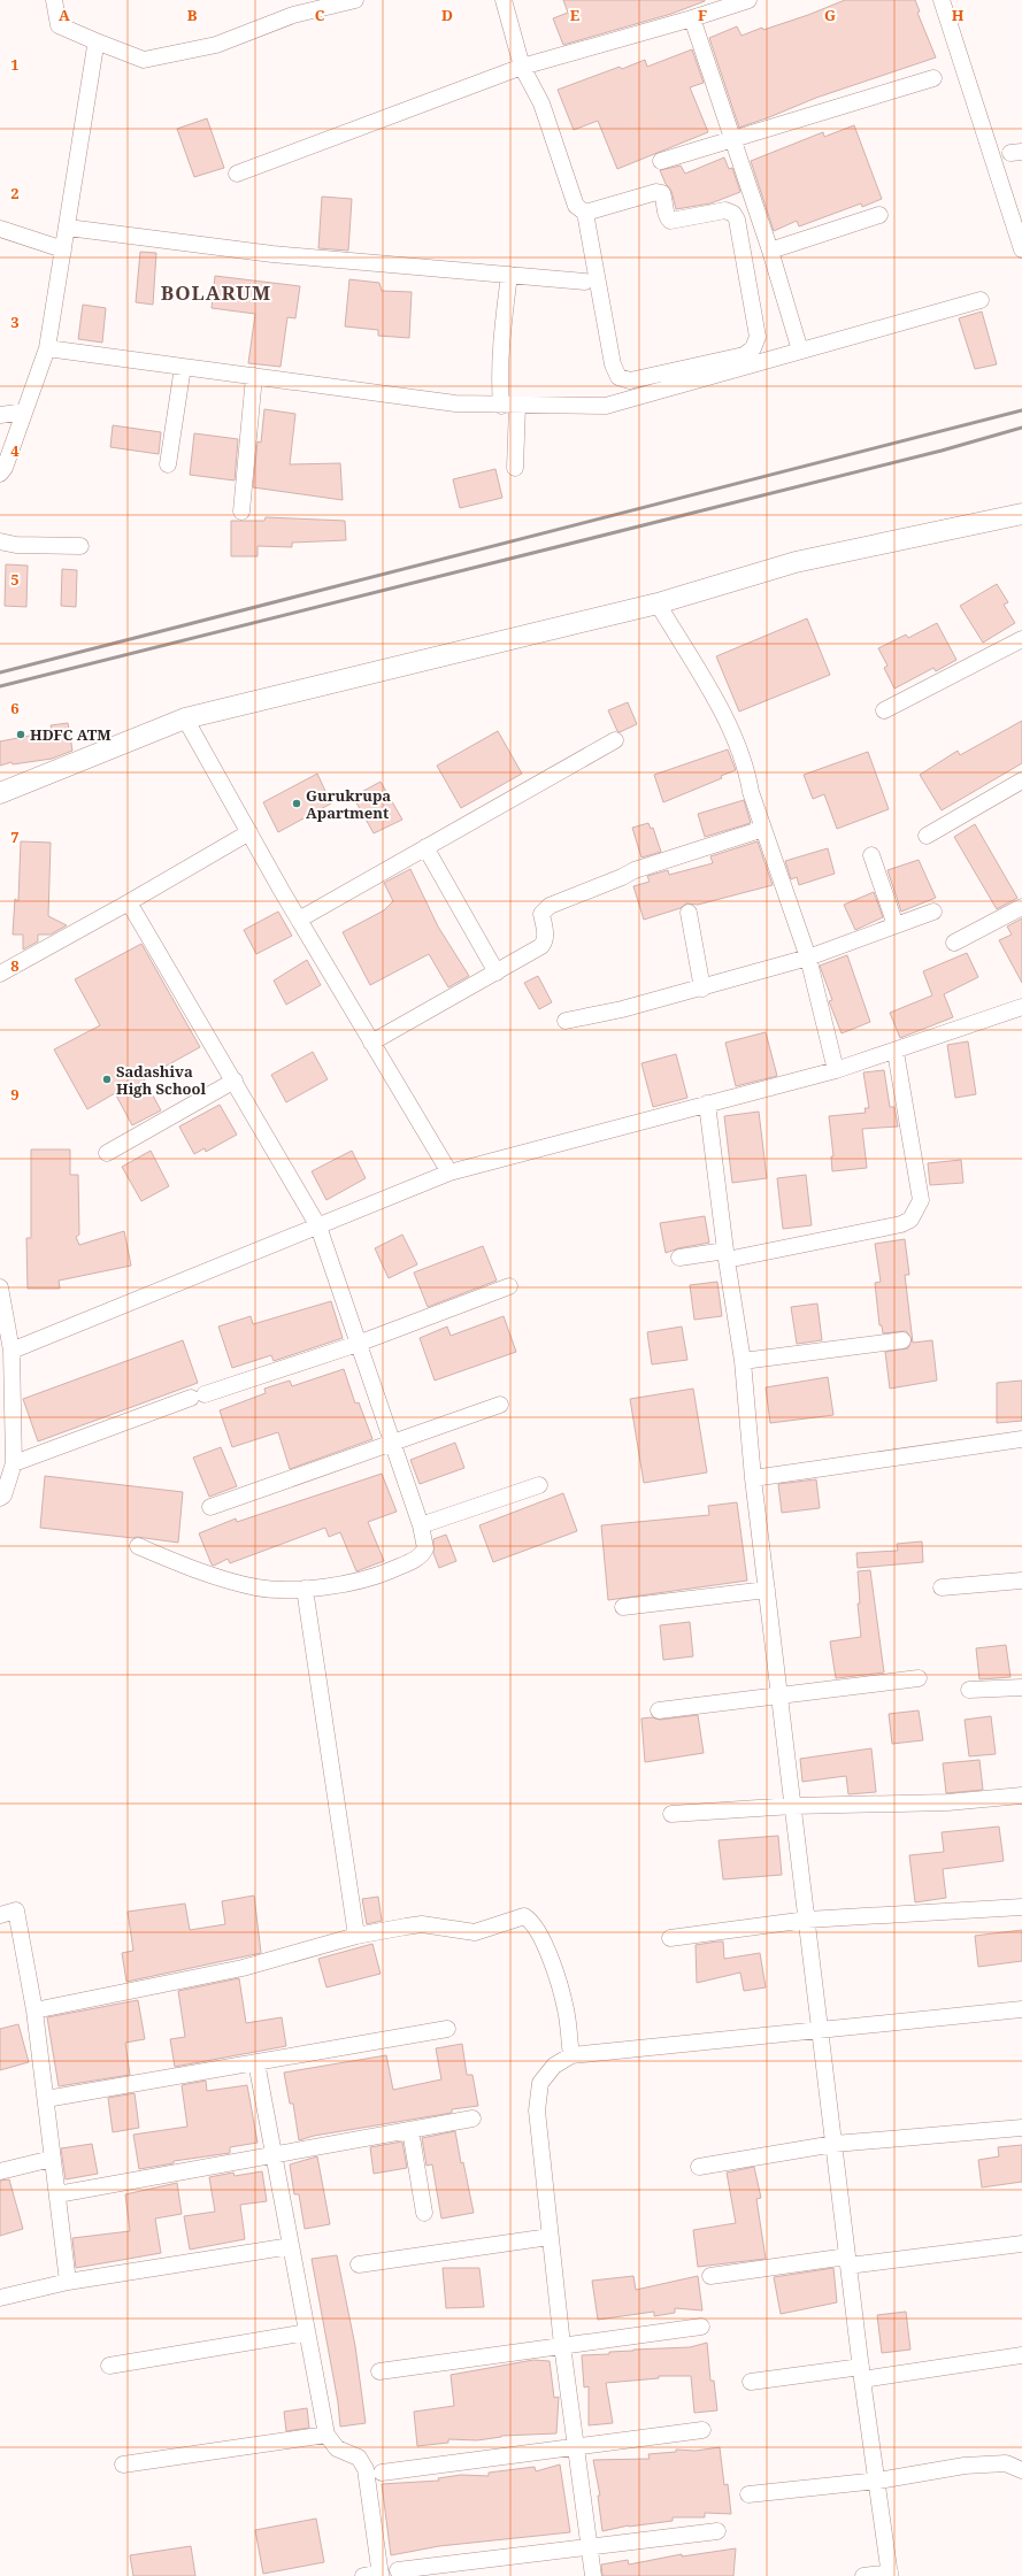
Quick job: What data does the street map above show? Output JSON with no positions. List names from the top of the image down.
{
  "districts": ["BOLARUM"],
  "places": ["HDFC ATM", "Gurukrupa Apartment", "Sadashiva High School"],
  "grid": {
    "columns": [
      "A",
      "B",
      "C",
      "D",
      "E",
      "F",
      "G",
      "H"
    ],
    "rows": [
      "1",
      "2",
      "3",
      "4",
      "5",
      "6",
      "7",
      "8",
      "9"
    ]
  }
}
